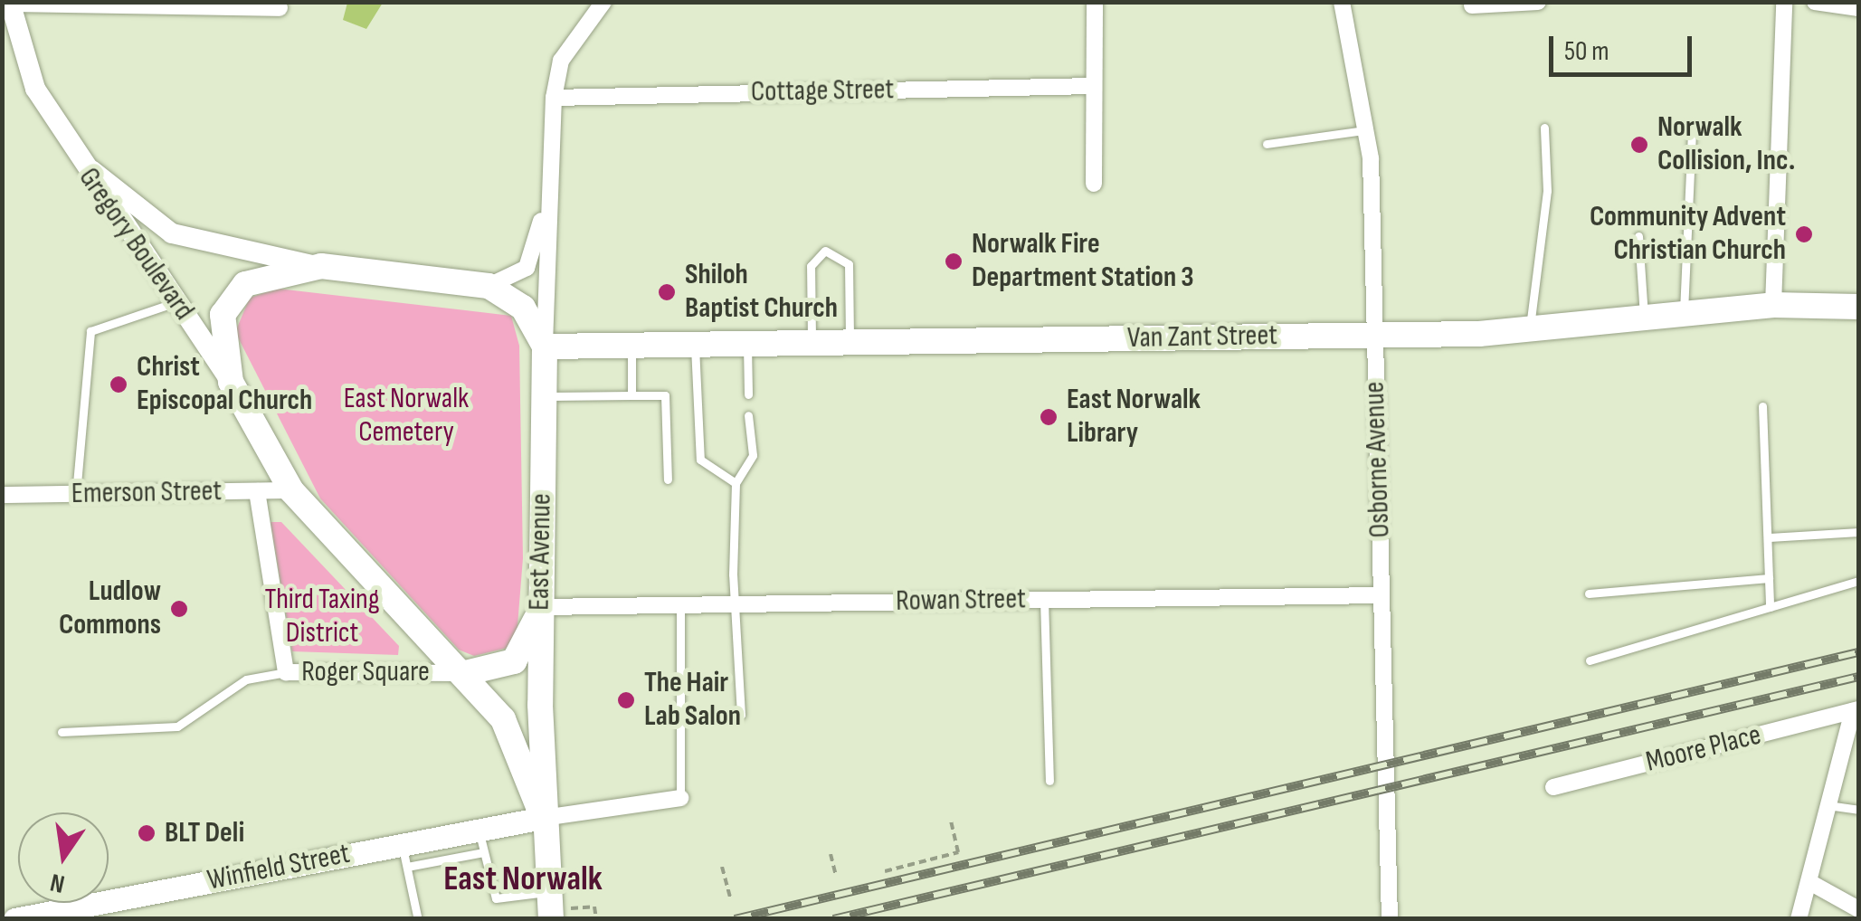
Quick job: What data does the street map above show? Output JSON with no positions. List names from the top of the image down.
{
  "streets": {
    "main road": [
      "Gregory Boulevard",
      "Van Zant Street",
      "East Avenue",
      "Winfield Street"
    ],
    "street": [
      "Cottage Street",
      "Osborne Avenue",
      "Emerson Street",
      "Rowan Street",
      "Roger Square",
      "Moore Place"
    ]
  },
  "crossings": [
    ["Cottage Street", "East Avenue"],
    ["Gregory Boulevard", "Emerson Street"],
    ["Gregory Boulevard", "East Avenue"],
    ["Gregory Boulevard", "Roger Square"],
    ["Gregory Boulevard", "Winfield Street"],
    ["Van Zant Street", "Osborne Avenue"],
    ["Van Zant Street", "East Avenue"],
    ["Osborne Avenue", "Rowan Street"],
    ["Emerson Street", "Roger Square"],
    ["East Avenue", "Rowan Street"],
    ["East Avenue", "Winfield Street"]
  ],
  "districts": ["East Norwalk"],
  "parks": ["East Norwalk Cemetery", "Third Taxing District"],
  "places": [
    "Norwalk Collision, Inc.",
    "Community Advent Christian Church",
    "Norwalk Fire Department Station 3",
    "Shiloh Baptist Church",
    "Christ Episcopal Church",
    "East Norwalk Library",
    "Ludlow Commons",
    "The Hair Lab Salon",
    "BLT Deli"
  ],
  "scale_bar": "50 m",
  "north": "bottom"
}
